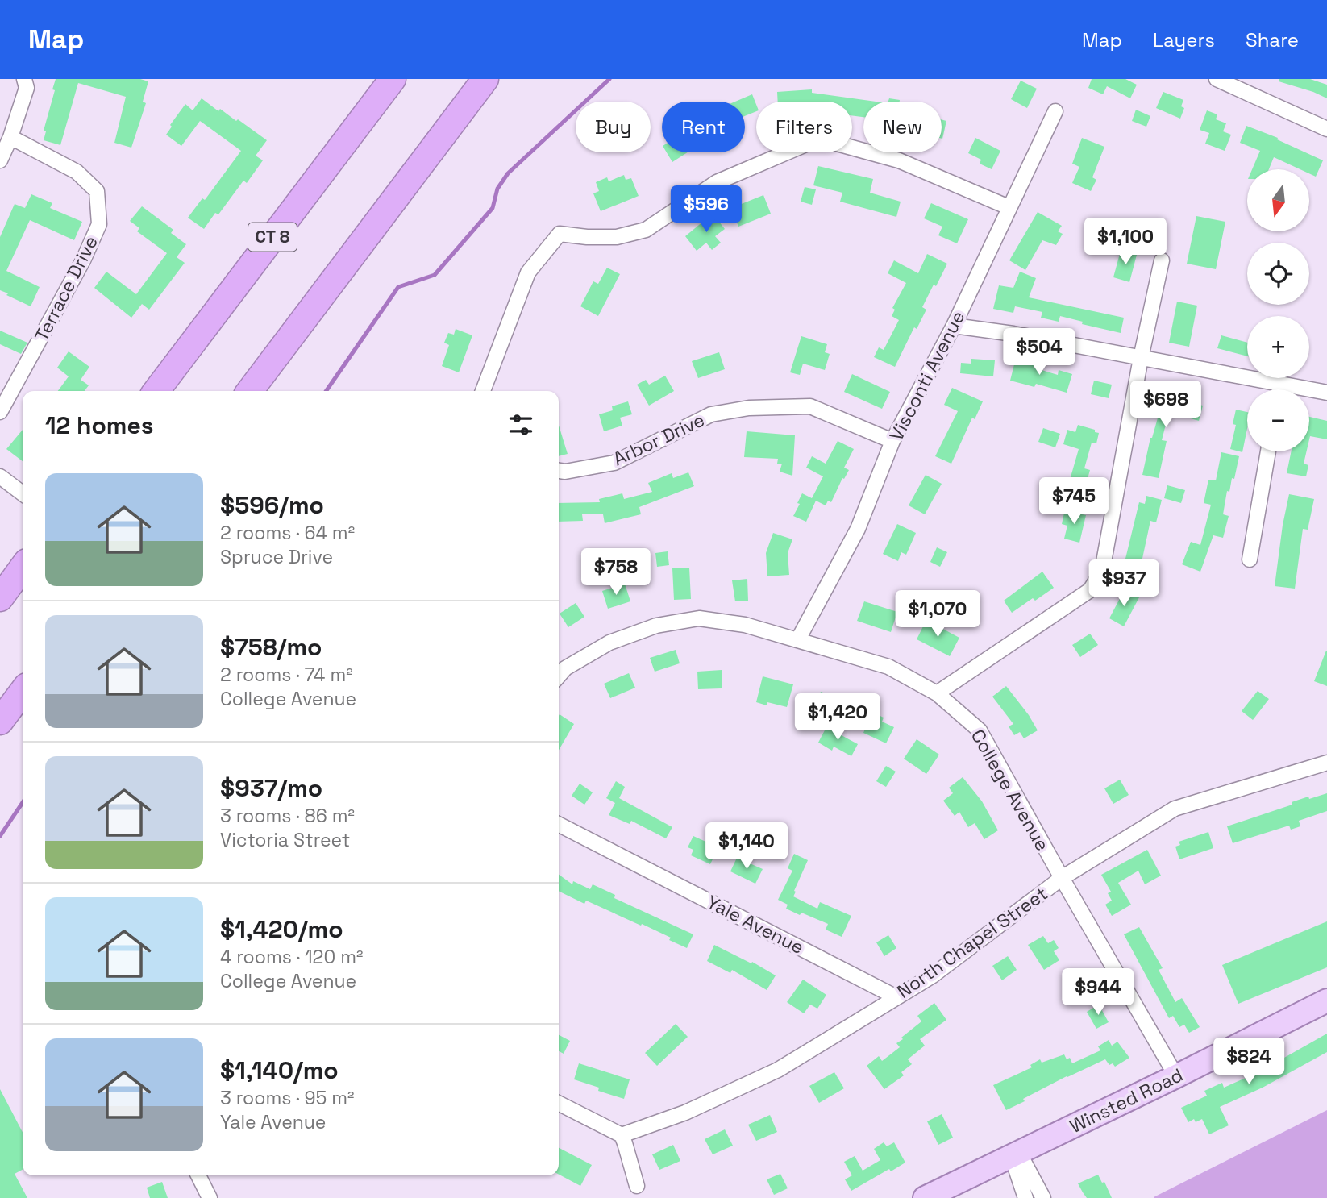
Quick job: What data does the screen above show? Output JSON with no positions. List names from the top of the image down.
{
  "streets": {
    "highway": ["CT 8"],
    "main road": ["Winsted Road"],
    "street": [
      "Terrace Drive",
      "Visconti Avenue",
      "Arbor Drive",
      "College Avenue",
      "Yale Avenue",
      "North Chapel Street"
    ]
  },
  "crossings": [
    ["Visconti Avenue", "Arbor Drive"],
    ["Visconti Avenue", "College Avenue"],
    ["College Avenue", "North Chapel Street"],
    ["College Avenue", "Winsted Road"],
    ["Yale Avenue", "North Chapel Street"]
  ],
  "north": "bottom",
  "page": {
    "header": "Map",
    "nav": ["Map", "Layers", "Share"],
    "chip": [
      "Buy",
      "Rent",
      "Filters",
      "New"
    ],
    "map_buttons": ["+", "−"],
    "price": [
      "$596",
      "$1,100",
      "$504",
      "$698",
      "$745",
      "$758",
      "$937",
      "$1,070",
      "$1,420",
      "$1,140",
      "$944",
      "$824"
    ],
    "heading": "12 homes",
    "list": [
      {
        "name": "$596/mo",
        "note": "2 rooms · 64 m² · Spruce Drive"
      },
      {
        "name": "$758/mo",
        "note": "2 rooms · 74 m² · College Avenue"
      },
      {
        "name": "$937/mo",
        "note": "3 rooms · 86 m² · Victoria Street"
      },
      {
        "name": "$1,420/mo",
        "note": "4 rooms · 120 m² · College Avenue"
      },
      {
        "name": "$1,140/mo",
        "note": "3 rooms · 95 m² · Yale Avenue"
      }
    ]
  }
}
